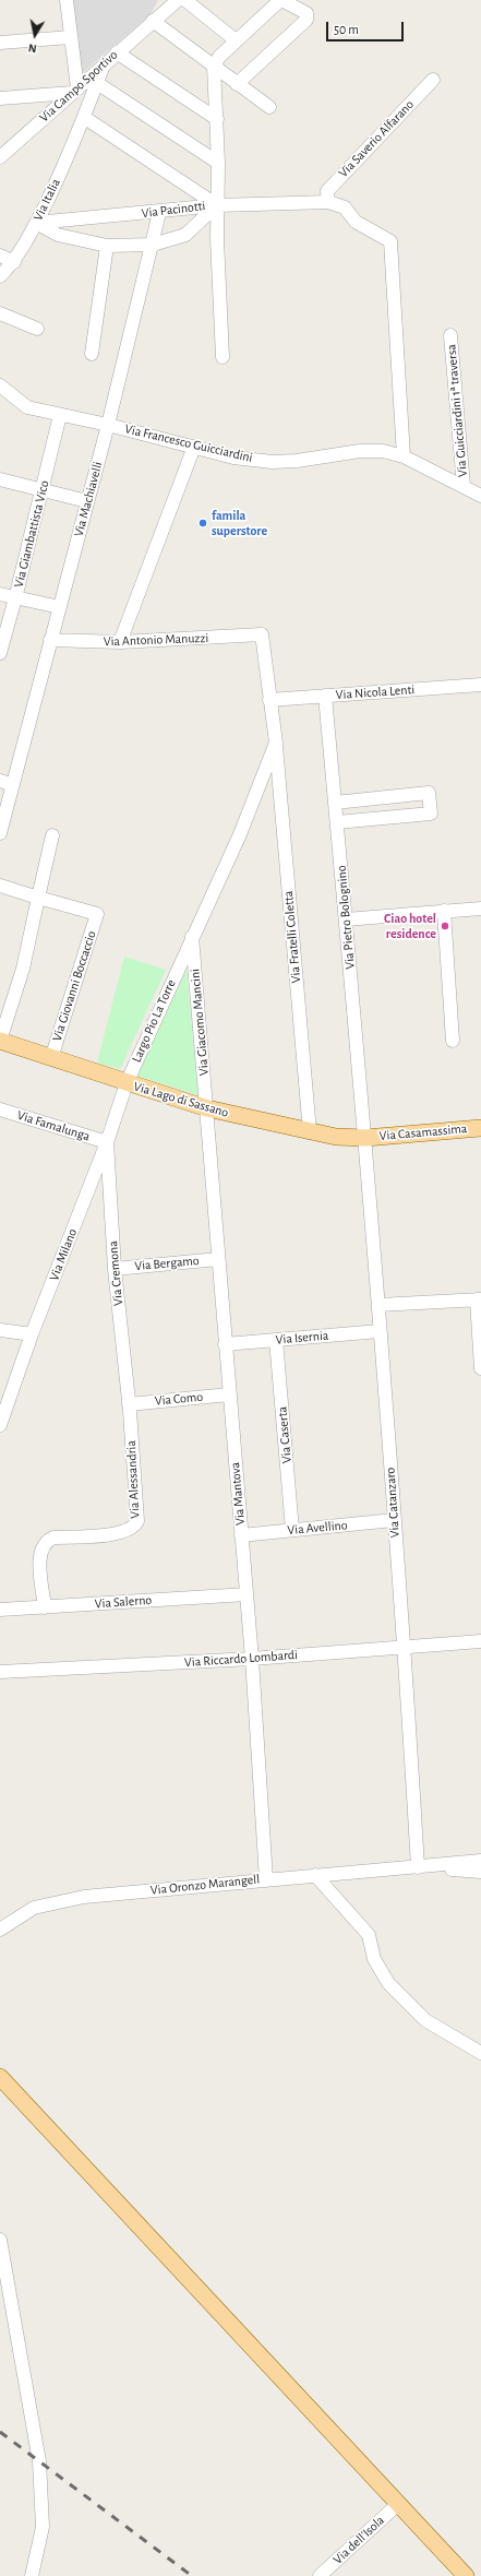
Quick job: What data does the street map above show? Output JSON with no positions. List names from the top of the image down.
{
  "streets": {
    "main road": ["Via Lago di Sassano", "Via Casamassima"],
    "street": [
      "Via Campo Sportivo",
      "Via Saverio Alfarano",
      "Via Italia",
      "Via Pacinotti",
      "Via Guicciardini 1ª traversa",
      "Via Francesco Guicciardini",
      "Via Machiavelli",
      "Via Giambattista Vico",
      "Via Antonio Manuzzi",
      "Via Nicola Lenti",
      "Via Pietro Bolognino",
      "Via Fratelli Coletta",
      "Via Giovanni Boccaccio",
      "Largo Pio La Torre",
      "Via Giacomo Mancini",
      "Via Famalunga",
      "Via Milano",
      "Via Bergamo",
      "Via Cremona",
      "Via Isernia",
      "Via Como",
      "Via Caserta",
      "Via Alessandria",
      "Via Mantova",
      "Via Catanzaro",
      "Via Avellino",
      "Via Salerno",
      "Via Riccardo Lombardi",
      "Via Oronzo Marangell",
      "Via dell'Isola"
    ]
  },
  "crossings": [
    ["Via Campo Sportivo", "Via Italia"],
    ["Via Italia", "Via Pacinotti"],
    ["Via Pacinotti", "Via Machiavelli"],
    ["Via Guicciardini 1ª traversa", "Via Francesco Guicciardini"],
    ["Via Francesco Guicciardini", "Via Machiavelli"],
    ["Via Francesco Guicciardini", "Via Giambattista Vico"],
    ["Via Machiavelli", "Via Antonio Manuzzi"],
    ["Via Antonio Manuzzi", "Via Fratelli Coletta"],
    ["Via Nicola Lenti", "Via Pietro Bolognino"],
    ["Via Nicola Lenti", "Via Fratelli Coletta"],
    ["Via Pietro Bolognino", "Via Lago di Sassano"],
    ["Via Pietro Bolognino", "Via Casamassima"],
    ["Via Pietro Bolognino", "Via Catanzaro"],
    ["Via Fratelli Coletta", "Largo Pio La Torre"],
    ["Via Fratelli Coletta", "Via Lago di Sassano"],
    ["Via Giovanni Boccaccio", "Via Lago di Sassano"],
    ["Largo Pio La Torre", "Via Giacomo Mancini"],
    ["Largo Pio La Torre", "Via Lago di Sassano"],
    ["Largo Pio La Torre", "Via Milano"],
    ["Via Giacomo Mancini", "Via Lago di Sassano"],
    ["Via Giacomo Mancini", "Via Mantova"],
    ["Via Lago di Sassano", "Via Casamassima"],
    ["Via Lago di Sassano", "Via Milano"],
    ["Via Lago di Sassano", "Via Mantova"],
    ["Via Lago di Sassano", "Via Catanzaro"],
    ["Via Famalunga", "Via Milano"],
    ["Via Famalunga", "Via Cremona"],
    ["Via Casamassima", "Via Catanzaro"],
    ["Via Milano", "Via Cremona"],
    ["Via Bergamo", "Via Cremona"],
    ["Via Bergamo", "Via Mantova"],
    ["Via Cremona", "Via Como"],
    ["Via Cremona", "Via Alessandria"],
    ["Via Isernia", "Via Caserta"],
    ["Via Isernia", "Via Mantova"],
    ["Via Isernia", "Via Catanzaro"],
    ["Via Como", "Via Alessandria"],
    ["Via Como", "Via Mantova"],
    ["Via Caserta", "Via Avellino"],
    ["Via Alessandria", "Via Salerno"],
    ["Via Mantova", "Via Avellino"],
    ["Via Mantova", "Via Salerno"],
    ["Via Mantova", "Via Riccardo Lombardi"],
    ["Via Mantova", "Via Oronzo Marangell"],
    ["Via Catanzaro", "Via Avellino"],
    ["Via Catanzaro", "Via Riccardo Lombardi"],
    ["Via Catanzaro", "Via Oronzo Marangell"]
  ],
  "places": ["famila superstore", "Ciao hotel residence"],
  "scale_bar": "50 m",
  "north": "bottom"
}
